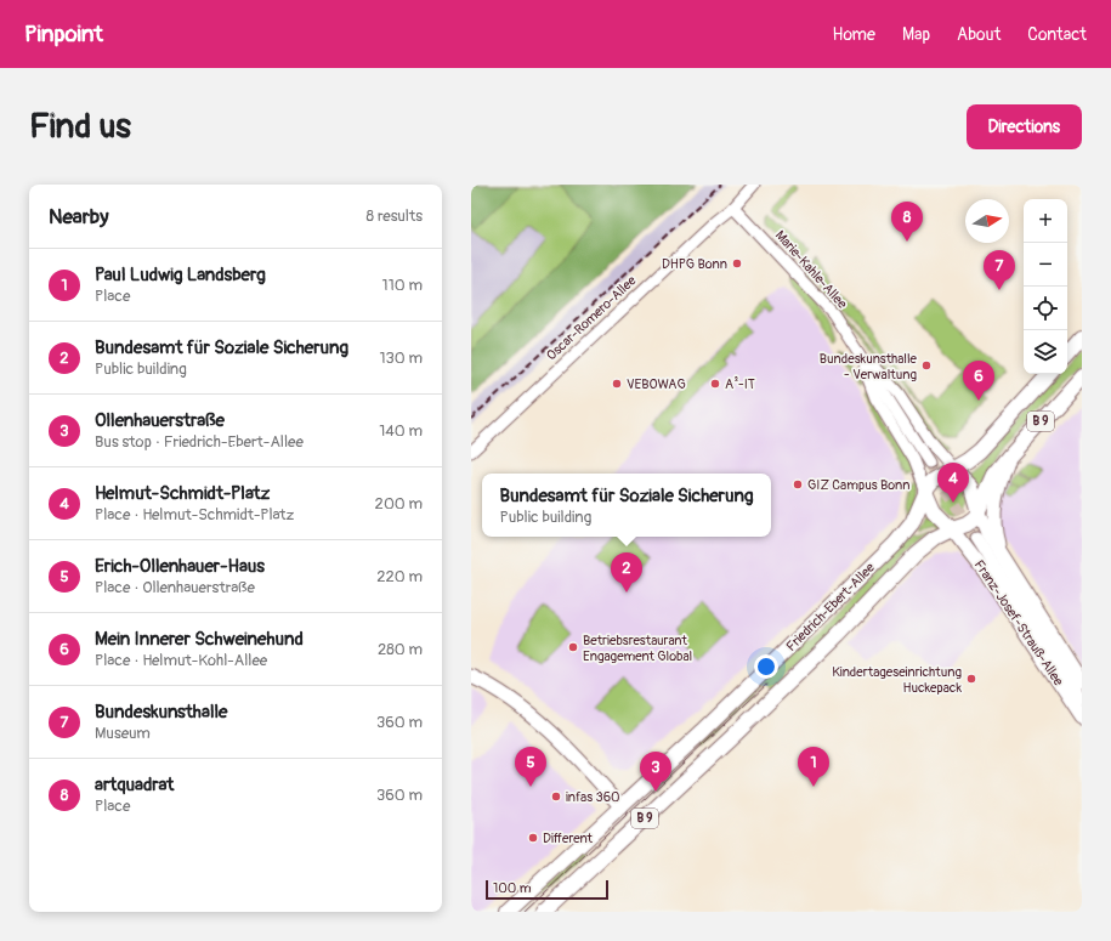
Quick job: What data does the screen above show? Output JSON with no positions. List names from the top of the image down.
{
  "streets": {
    "main road": ["B 9", "Friedrich-Ebert-Allee", "Franz-Josef-Strauß-Allee"],
    "street": ["Marie-Kahle-Allee", "Oscar-Romero-Allee"]
  },
  "crossings": [
    ["Marie-Kahle-Allee", "Oscar-Romero-Allee"],
    ["Marie-Kahle-Allee", "B 9"],
    ["Marie-Kahle-Allee", "Friedrich-Ebert-Allee"],
    ["Marie-Kahle-Allee", "Franz-Josef-Strauß-Allee"],
    ["B 9", "Friedrich-Ebert-Allee"],
    ["B 9", "Franz-Josef-Strauß-Allee"],
    ["Friedrich-Ebert-Allee", "Franz-Josef-Strauß-Allee"]
  ],
  "places": [
    "DHPG Bonn",
    "Bundeskunsthalle - Verwaltung",
    "VEBOWAG",
    "A³-IT",
    "GIZ Campus Bonn",
    "Betriebsrestaurant Engagement Global",
    "Kindertageseinrichtung Huckepack",
    "infas 360",
    "Different"
  ],
  "scale_bar": "100 m",
  "north": "right",
  "page": {
    "header": "Pinpoint",
    "nav": [
      "Home",
      "Map",
      "About",
      "Contact"
    ],
    "buttons": "Directions",
    "title": "Find us",
    "heading": ["Nearby", "8 results"],
    "map_buttons": ["+", "−"],
    "pins": [
      "8",
      "7",
      "6",
      "4",
      "2",
      "1",
      "5",
      "3"
    ],
    "list": [
      {
        "mark": "1",
        "name": "Paul Ludwig Landsberg",
        "note": "Place",
        "value": "110 m"
      },
      {
        "mark": "2",
        "name": "Bundesamt für Soziale Sicherung",
        "note": "Public building",
        "value": "130 m"
      },
      {
        "mark": "3",
        "name": "Ollenhauerstraße",
        "note": "Bus stop · Friedrich-Ebert-Allee",
        "value": "140 m"
      },
      {
        "mark": "4",
        "name": "Helmut-Schmidt-Platz",
        "note": "Place · Helmut-Schmidt-Platz",
        "value": "200 m"
      },
      {
        "mark": "5",
        "name": "Erich-Ollenhauer-Haus",
        "note": "Place · Ollenhauerstraße",
        "value": "220 m"
      },
      {
        "mark": "6",
        "name": "Mein Innerer Schweinehund",
        "note": "Place · Helmut-Kohl-Allee",
        "value": "280 m"
      },
      {
        "mark": "7",
        "name": "Bundeskunsthalle",
        "note": "Museum",
        "value": "360 m"
      },
      {
        "mark": "8",
        "name": "artquadrat",
        "note": "Place",
        "value": "360 m"
      }
    ],
    "popup": ["Bundesamt für Soziale Sicherung", "Public building"],
    "scale": "100 m"
  }
}
